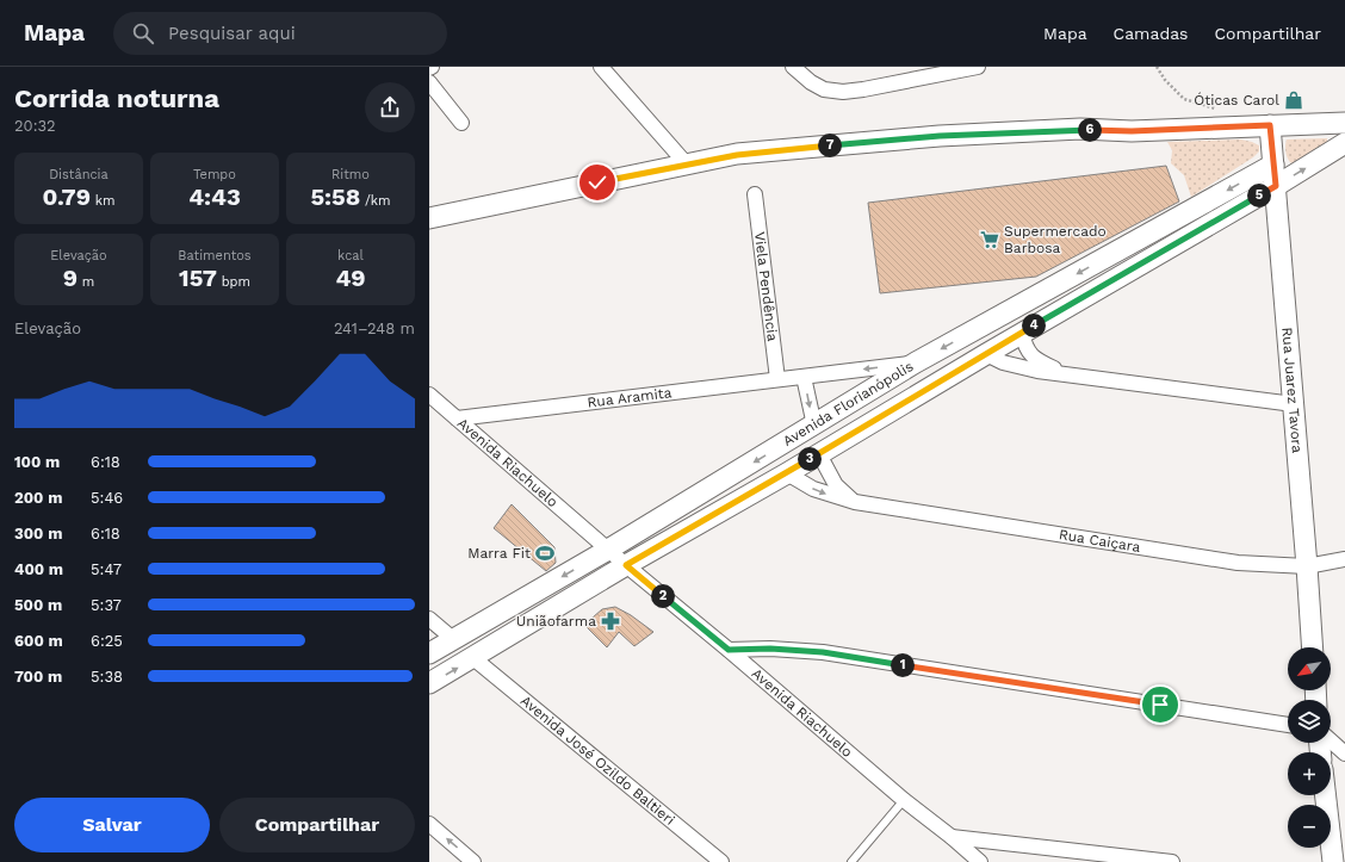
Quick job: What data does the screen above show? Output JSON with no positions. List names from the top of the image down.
{
  "streets": {
    "street": [
      "Viela Pendência",
      "Rua Juarez Tavora",
      "Rua Aramita",
      "Avenida Florianópolis",
      "Avenida Riachuelo",
      "Rua Caiçara",
      "Avenida José Ozildo Baltieri"
    ]
  },
  "crossings": [
    ["Viela Pendência", "Rua Aramita"],
    ["Rua Juarez Tavora", "Avenida Florianópolis"],
    ["Rua Juarez Tavora", "Rua Caiçara"],
    ["Rua Aramita", "Avenida Florianópolis"],
    ["Rua Aramita", "Avenida Riachuelo"],
    ["Avenida Florianópolis", "Avenida Riachuelo"],
    ["Avenida Florianópolis", "Rua Caiçara"],
    ["Avenida Florianópolis", "Avenida José Ozildo Baltieri"]
  ],
  "places": {
    "shop": ["Óticas Carol"],
    "supermarket": ["Supermercado Barbosa"],
    "sports": ["Marra Fit"],
    "pharmacy": ["Uniãofarma"]
  },
  "north": "bottom left",
  "page": {
    "header": "Mapa",
    "search": "Pesquisar aqui",
    "nav": ["Mapa", "Camadas", "Compartilhar"],
    "heading": ["Corrida noturna", "20:32"],
    "pins": [
      "6",
      "7",
      "5",
      "4",
      "3",
      "2",
      "1"
    ],
    "stats": [
      ["Distância", "0.79 km"],
      ["Tempo", "4:43"],
      ["Ritmo", "5:58 /km"],
      ["Elevação", "9 m"],
      ["Batimentos", "157 bpm"],
      ["kcal", "49"]
    ],
    "chart": ["Elevação", "241–248 m"],
    "list": [
      {
        "name": "100 m",
        "note": "6:18"
      },
      {
        "name": "200 m",
        "note": "5:46"
      },
      {
        "name": "300 m",
        "note": "6:18"
      },
      {
        "name": "400 m",
        "note": "5:47"
      },
      {
        "name": "500 m",
        "note": "5:37"
      },
      {
        "name": "600 m",
        "note": "6:25"
      },
      {
        "name": "700 m",
        "note": "5:38"
      }
    ],
    "map_buttons": ["+", "−"],
    "buttons": ["Salvar", "Compartilhar"]
  }
}
